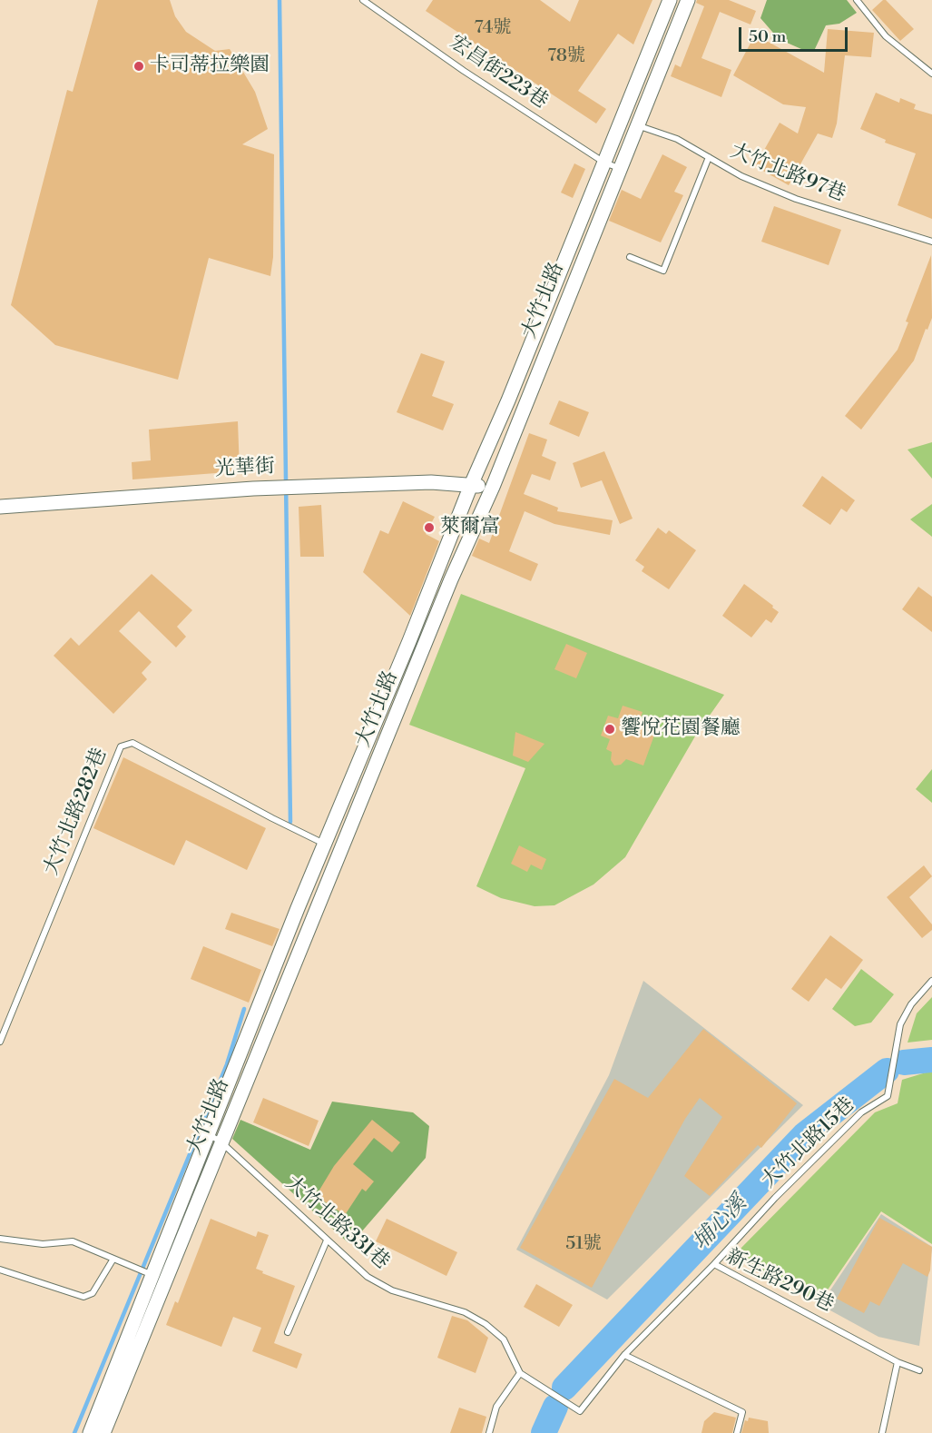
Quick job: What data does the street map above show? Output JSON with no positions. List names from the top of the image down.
{
  "streets": {
    "street": ["大竹北路", "光華街"],
    "lane": [
      "宏昌街223巷",
      "大竹北路97巷",
      "大竹北路282巷",
      "大竹北路15巷",
      "大竹北路331巷",
      "新生路290巷"
    ]
  },
  "crossings": [
    ["宏昌街223巷", "大竹北路"],
    ["大竹北路97巷", "大竹北路"],
    ["大竹北路", "光華街"],
    ["大竹北路", "大竹北路282巷"],
    ["大竹北路", "大竹北路331巷"],
    ["大竹北路15巷", "新生路290巷"],
    ["大竹北路331巷", "新生路290巷"]
  ],
  "water": ["埔心溪"],
  "places": ["卡司蒂拉樂園", "萊爾富", "饗悅花園餐廳"],
  "house_numbers": ["74號", "78號", "51號"],
  "scale_bar": "50 m"
}
